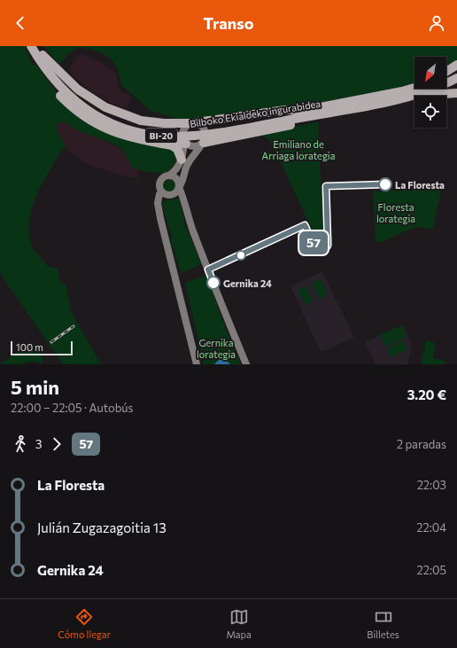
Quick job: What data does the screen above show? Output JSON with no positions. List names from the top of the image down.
{
  "streets": {
    "highway": ["Bilboko Ekialdeko ingurabidea", "BI-20"]
  },
  "crossings": [
    ["Bilboko Ekialdeko ingurabidea", "BI-20"]
  ],
  "parks": ["Emiliano de Arriaga lorategia", "Floresta lorategia", "Gernika lorategia"],
  "places": ["La Floresta", "Gernika 24"],
  "lines": ["bus line 57"],
  "scale_bar": "100 m",
  "north": "bottom left",
  "page": {
    "header": "Transo",
    "on_map": "57",
    "scale": "100 m",
    "heading": ["5 min", "22:00 – 22:05 · Autobús", "3.20 €"],
    "legs": ["3", "57", "2 paradas"],
    "list": [
      {
        "name": "La Floresta",
        "value": "22:03"
      },
      {
        "name": "Julián Zugazagoitia 13",
        "value": "22:04"
      },
      {
        "name": "Gernika 24",
        "value": "22:05"
      }
    ],
    "tabs": ["Cómo llegar", "Mapa", "Billetes"]
  }
}
